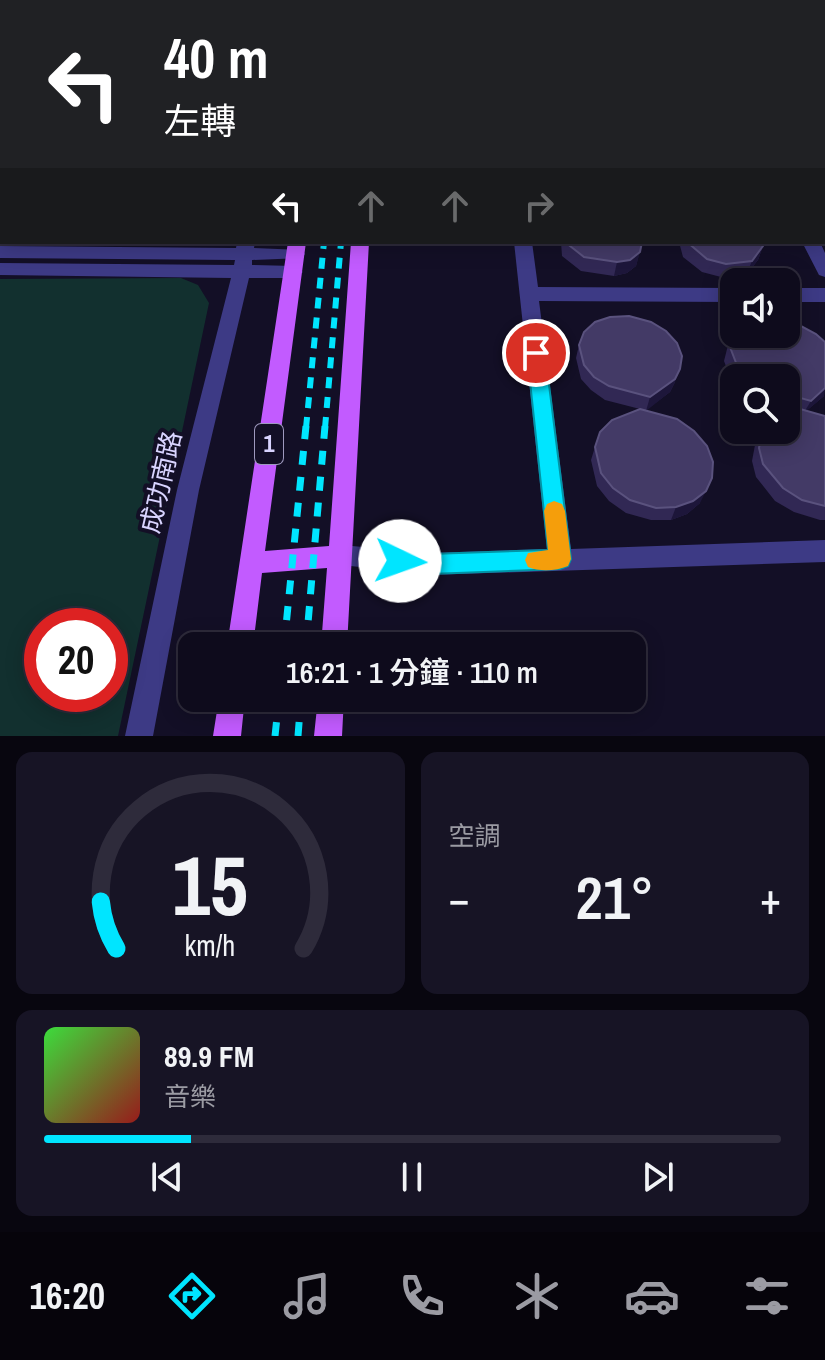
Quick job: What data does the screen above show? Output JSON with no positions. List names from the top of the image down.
{
  "streets": {
    "main road": ["1"],
    "street": ["成功南路"]
  },
  "page": {
    "turn": ["40 m", "左轉"],
    "limit": "20",
    "trip": "16:21 · 1 分鐘 · 110 m",
    "tile": "空調",
    "heat": ["−", "21°", "+"],
    "song": ["89.9 FM", "音樂"],
    "tabs": "16:20",
    "gauge": ["15", "km/h"]
  }
}
